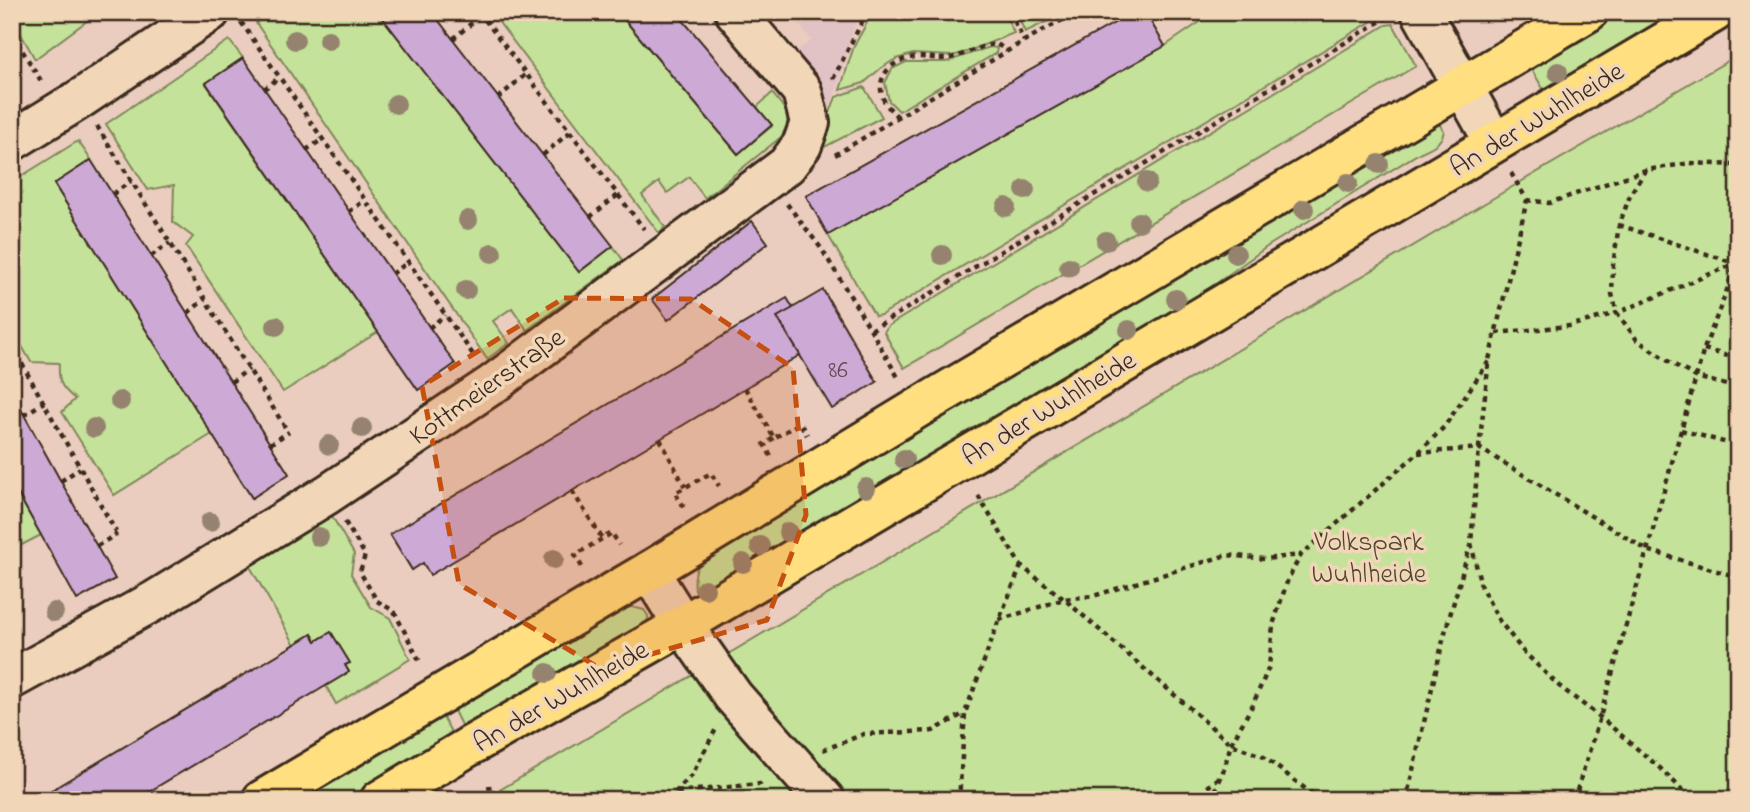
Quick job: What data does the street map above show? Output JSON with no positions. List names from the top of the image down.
{
  "streets": {
    "main road": ["An der Wuhlheide"],
    "street": ["Kottmeierstraße"]
  },
  "parks": ["Volkspark Wuhlheide"],
  "house_numbers": ["86"]
}
